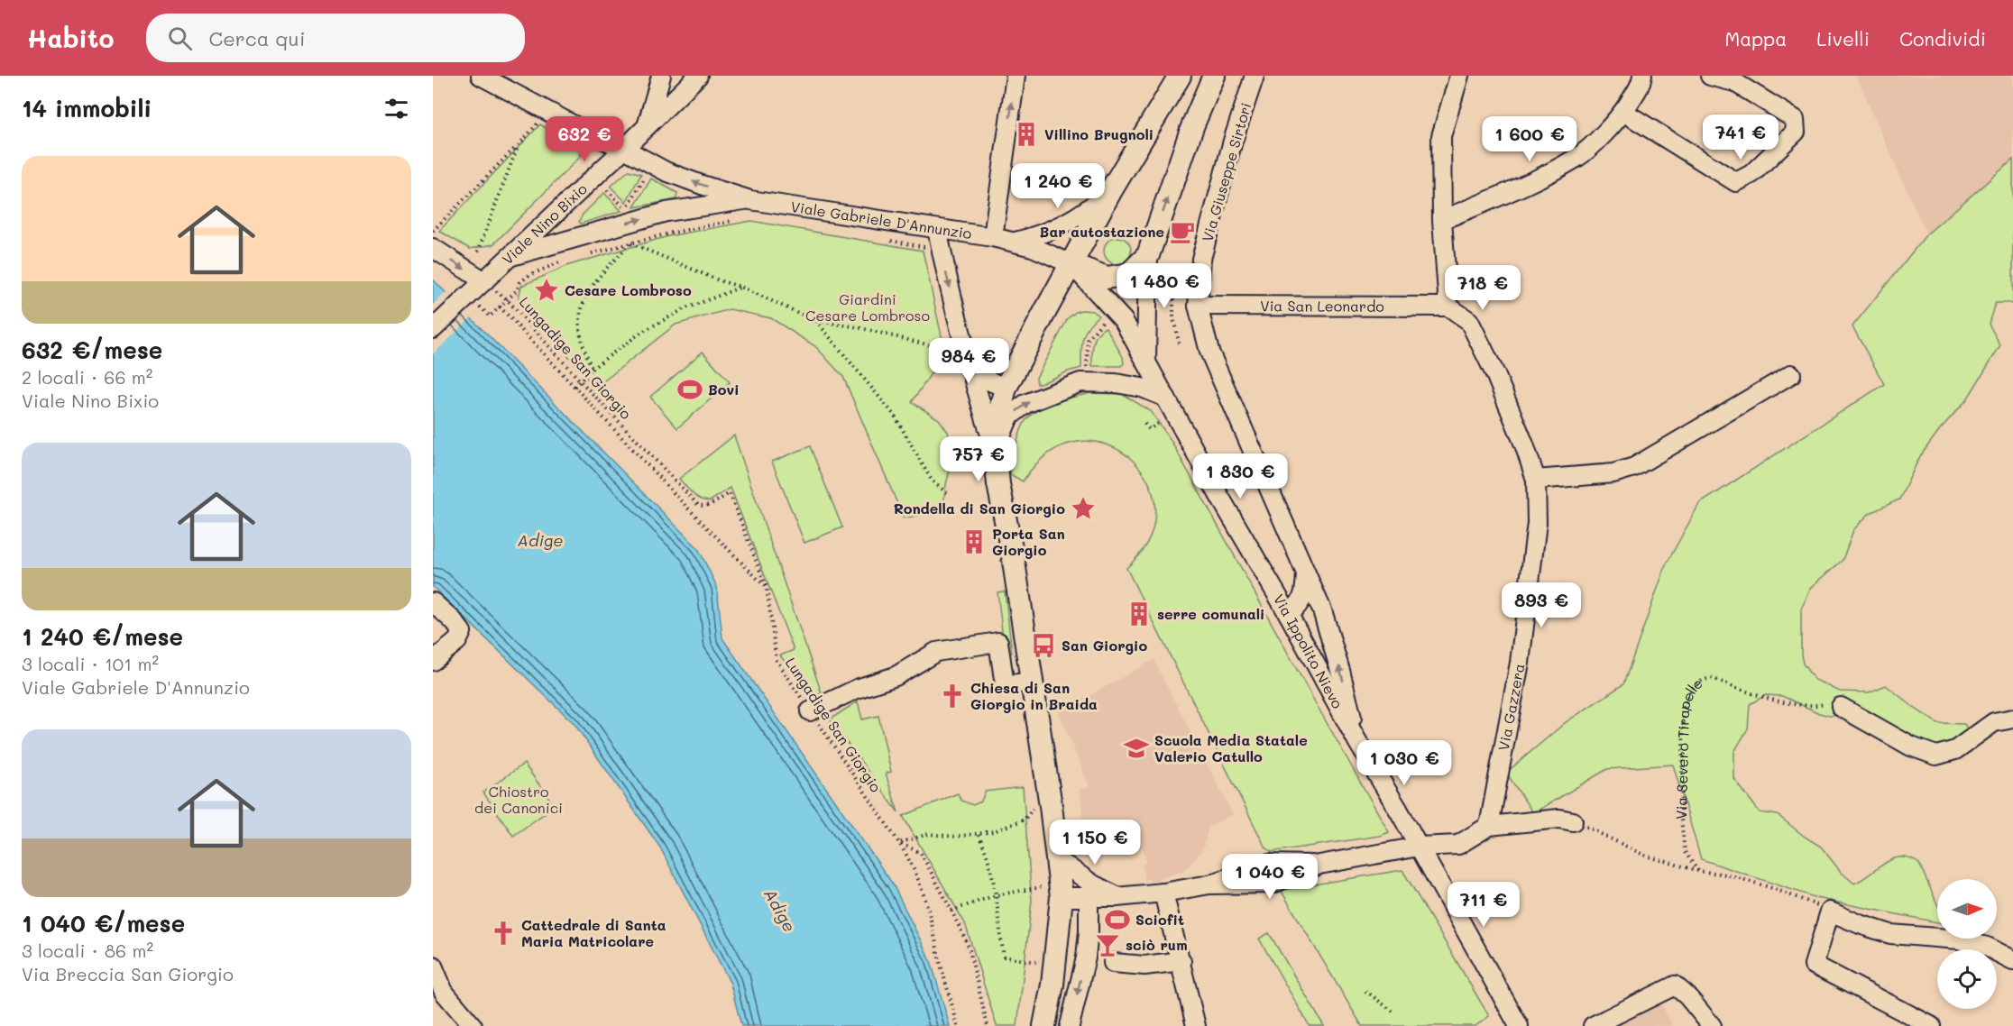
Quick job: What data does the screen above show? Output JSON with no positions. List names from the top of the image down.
{
  "streets": {
    "street": [
      "Via Giuseppe Sirtori",
      "Viale Gabriele D'Annunzio",
      "Viale Nino Bixio",
      "Via San Leonardo",
      "Via Ippolito Nievo",
      "Via Gazzera"
    ],
    "path": ["Lungadige San Giorgio", "Via Severo Tirapelle"]
  },
  "crossings": [
    ["Via Giuseppe Sirtori", "Via San Leonardo"],
    ["Via Giuseppe Sirtori", "Via Ippolito Nievo"],
    ["Viale Gabriele D'Annunzio", "Viale Nino Bixio"],
    ["Viale Gabriele D'Annunzio", "Via Ippolito Nievo"],
    ["Viale Nino Bixio", "Lungadige San Giorgio"],
    ["Via San Leonardo", "Via Gazzera"]
  ],
  "water": ["Adige"],
  "parks": ["Giardini Cesare Lombroso", "Chiostro dei Canonici"],
  "places": {
    "building": ["Villino Brugnoli", "Porta San Giorgio", "serre comunali"],
    "cafe": ["Bar autostazione"],
    "place": ["Cesare Lombroso", "Rondella di San Giorgio"],
    "sports": ["Bovi", "Sciofit"],
    "bus stop": ["San Giorgio"],
    "church": ["Chiesa di San Giorgio in Braida", "Cattedrale di Santa Maria Matricolare"],
    "school or university": ["Scuola Media Statale Valerio Catullo"],
    "bar": ["sciò rum"]
  },
  "north": "right",
  "page": {
    "header": "Habito",
    "search": "Cerca qui",
    "nav": ["Mappa", "Livelli", "Condividi"],
    "heading": "14 immobili",
    "price": [
      "741 €",
      "632 €",
      "1 600 €",
      "1 240 €",
      "1 480 €",
      "718 €",
      "984 €",
      "757 €",
      "1 830 €",
      "893 €",
      "1 030 €",
      "1 150 €",
      "1 040 €",
      "711 €"
    ],
    "list": [
      {
        "name": "632 €/mese",
        "note": "2 locali · 66 m² · Viale Nino Bixio"
      },
      {
        "name": "1 240 €/mese",
        "note": "3 locali · 101 m² · Viale Gabriele D'Annunzio"
      },
      {
        "name": "1 040 €/mese",
        "note": "3 locali · 86 m² · Via Breccia San Giorgio"
      }
    ]
  }
}
